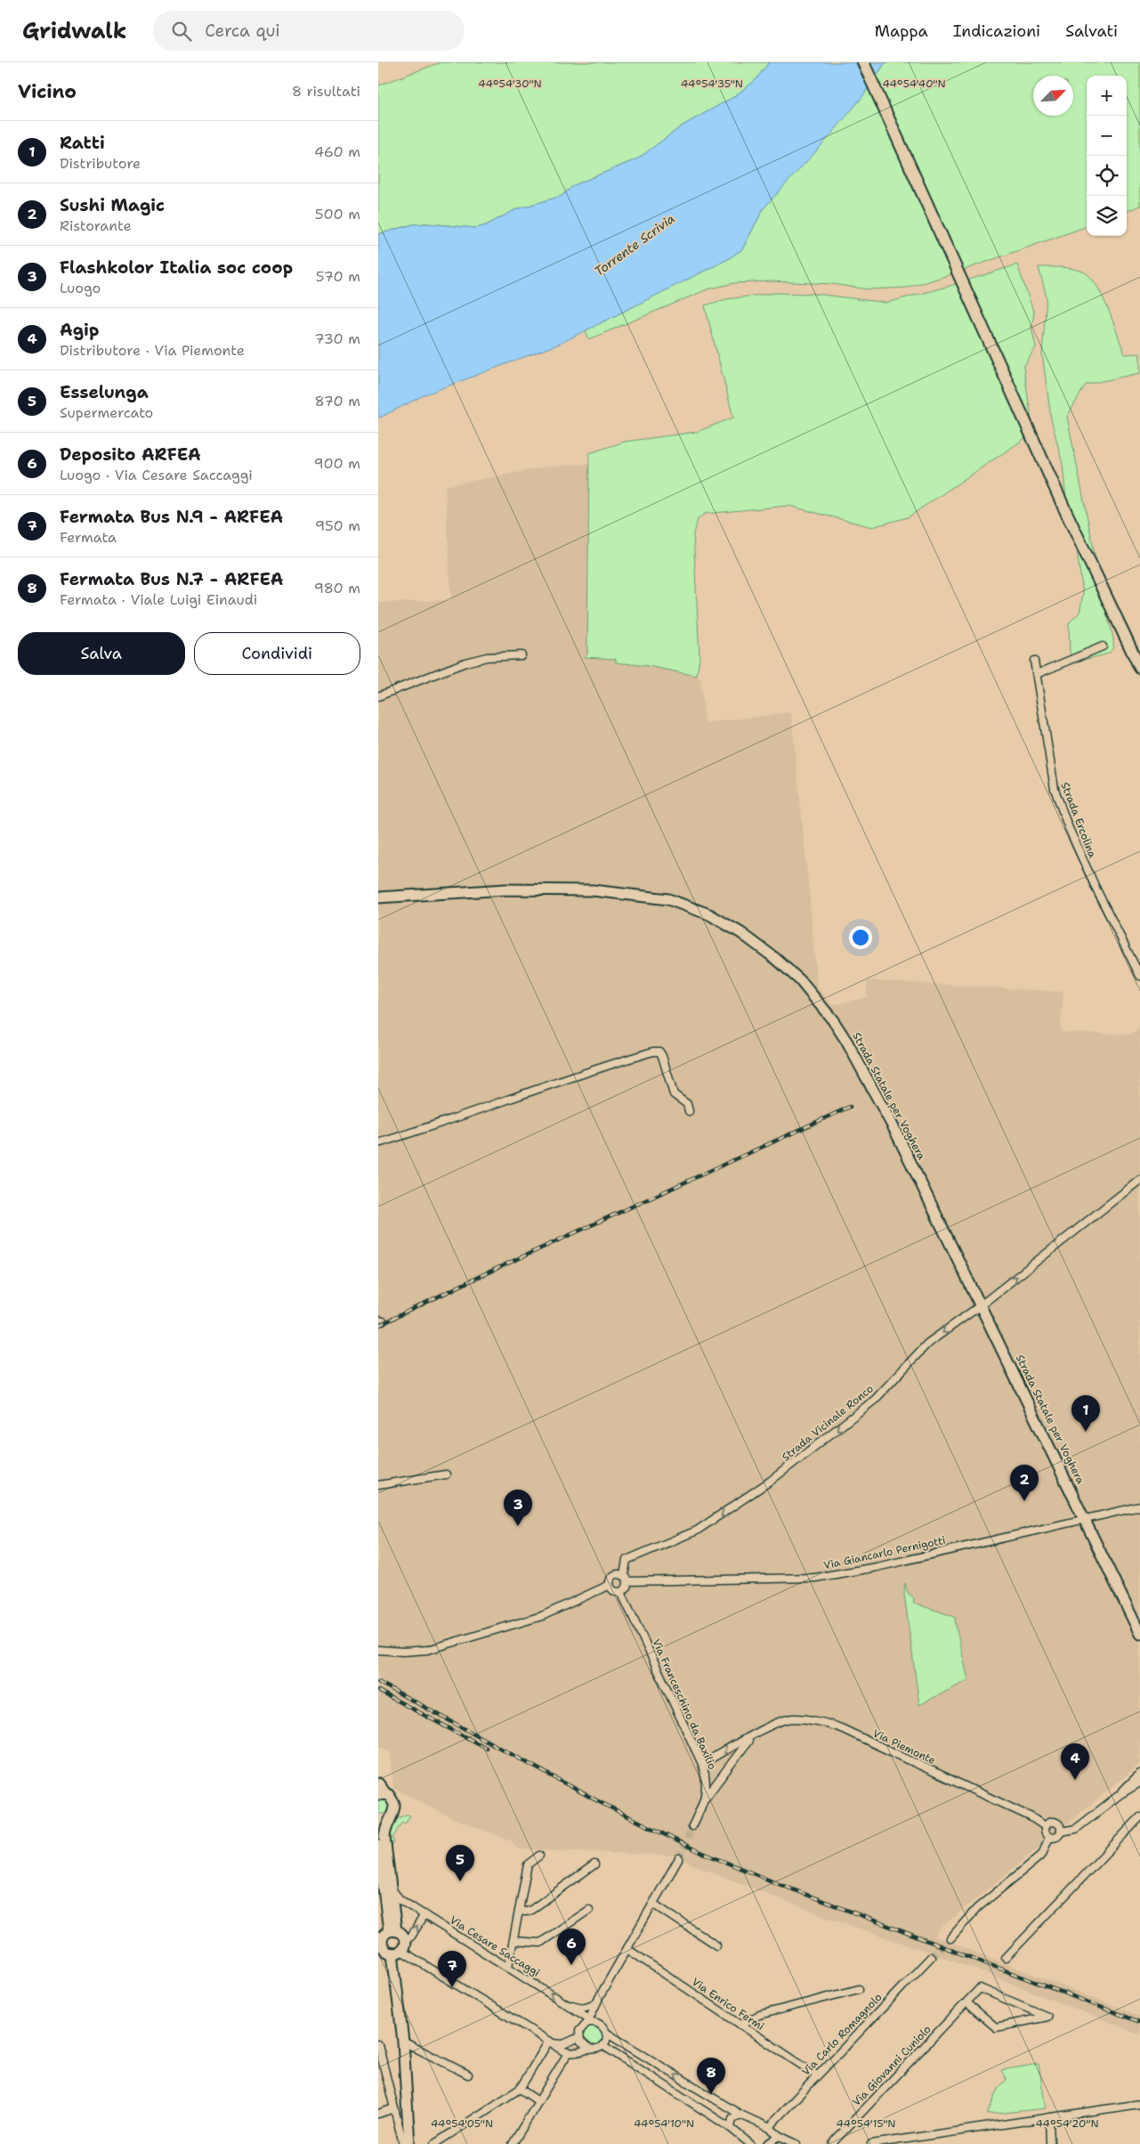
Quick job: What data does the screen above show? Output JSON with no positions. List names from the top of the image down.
{
  "streets": {
    "main road": ["Strada Statale per Voghera"],
    "street": [
      "Strada Ercolina",
      "Strada Vicinale Ronco",
      "Via Giancarlo Pernigotti",
      "Via Franceschino da Baxilio",
      "Via Piemonte",
      "Via Cesare Saccaggi",
      "Via Enrico Fermi",
      "Via Carlo Romagnolo",
      "Via Giovanni Cuniolo"
    ]
  },
  "crossings": [
    ["Strada Statale per Voghera", "Strada Vicinale Ronco"],
    ["Strada Statale per Voghera", "Via Giancarlo Pernigotti"],
    ["Strada Vicinale Ronco", "Via Giancarlo Pernigotti"],
    ["Strada Vicinale Ronco", "Via Franceschino da Baxilio"],
    ["Via Giancarlo Pernigotti", "Via Franceschino da Baxilio"],
    ["Via Franceschino da Baxilio", "Via Piemonte"],
    ["Via Enrico Fermi", "Via Carlo Romagnolo"]
  ],
  "water": ["Torrente Scrivia"],
  "north": "top right",
  "page": {
    "header": "Gridwalk",
    "search": "Cerca qui",
    "nav": ["Mappa", "Indicazioni", "Salvati"],
    "heading": ["Vicino", "8 risultati"],
    "map_buttons": ["+", "−"],
    "list": [
      {
        "mark": "1",
        "name": "Ratti",
        "note": "Distributore",
        "value": "460 m"
      },
      {
        "mark": "2",
        "name": "Sushi Magic",
        "note": "Ristorante",
        "value": "500 m"
      },
      {
        "mark": "3",
        "name": "Flashkolor Italia soc coop",
        "note": "Luogo",
        "value": "570 m"
      },
      {
        "mark": "4",
        "name": "Agip",
        "note": "Distributore · Via Piemonte",
        "value": "730 m"
      },
      {
        "mark": "5",
        "name": "Esselunga",
        "note": "Supermercato",
        "value": "870 m"
      },
      {
        "mark": "6",
        "name": "Deposito ARFEA",
        "note": "Luogo · Via Cesare Saccaggi",
        "value": "900 m"
      },
      {
        "mark": "7",
        "name": "Fermata Bus N.9 - ARFEA",
        "note": "Fermata",
        "value": "950 m"
      },
      {
        "mark": "8",
        "name": "Fermata Bus N.7 - ARFEA",
        "note": "Fermata · Viale Luigi Einaudi",
        "value": "980 m"
      }
    ],
    "buttons": ["Salva", "Condividi"],
    "pins": [
      "1",
      "2",
      "3",
      "4",
      "5",
      "6",
      "7",
      "8"
    ]
  },
  "coordinates": [
    "44°54'30\"N",
    "44°54'35\"N",
    "44°54'40\"N",
    "44°54'05\"N",
    "44°54'10\"N",
    "44°54'15\"N",
    "44°54'20\"N"
  ]
}
